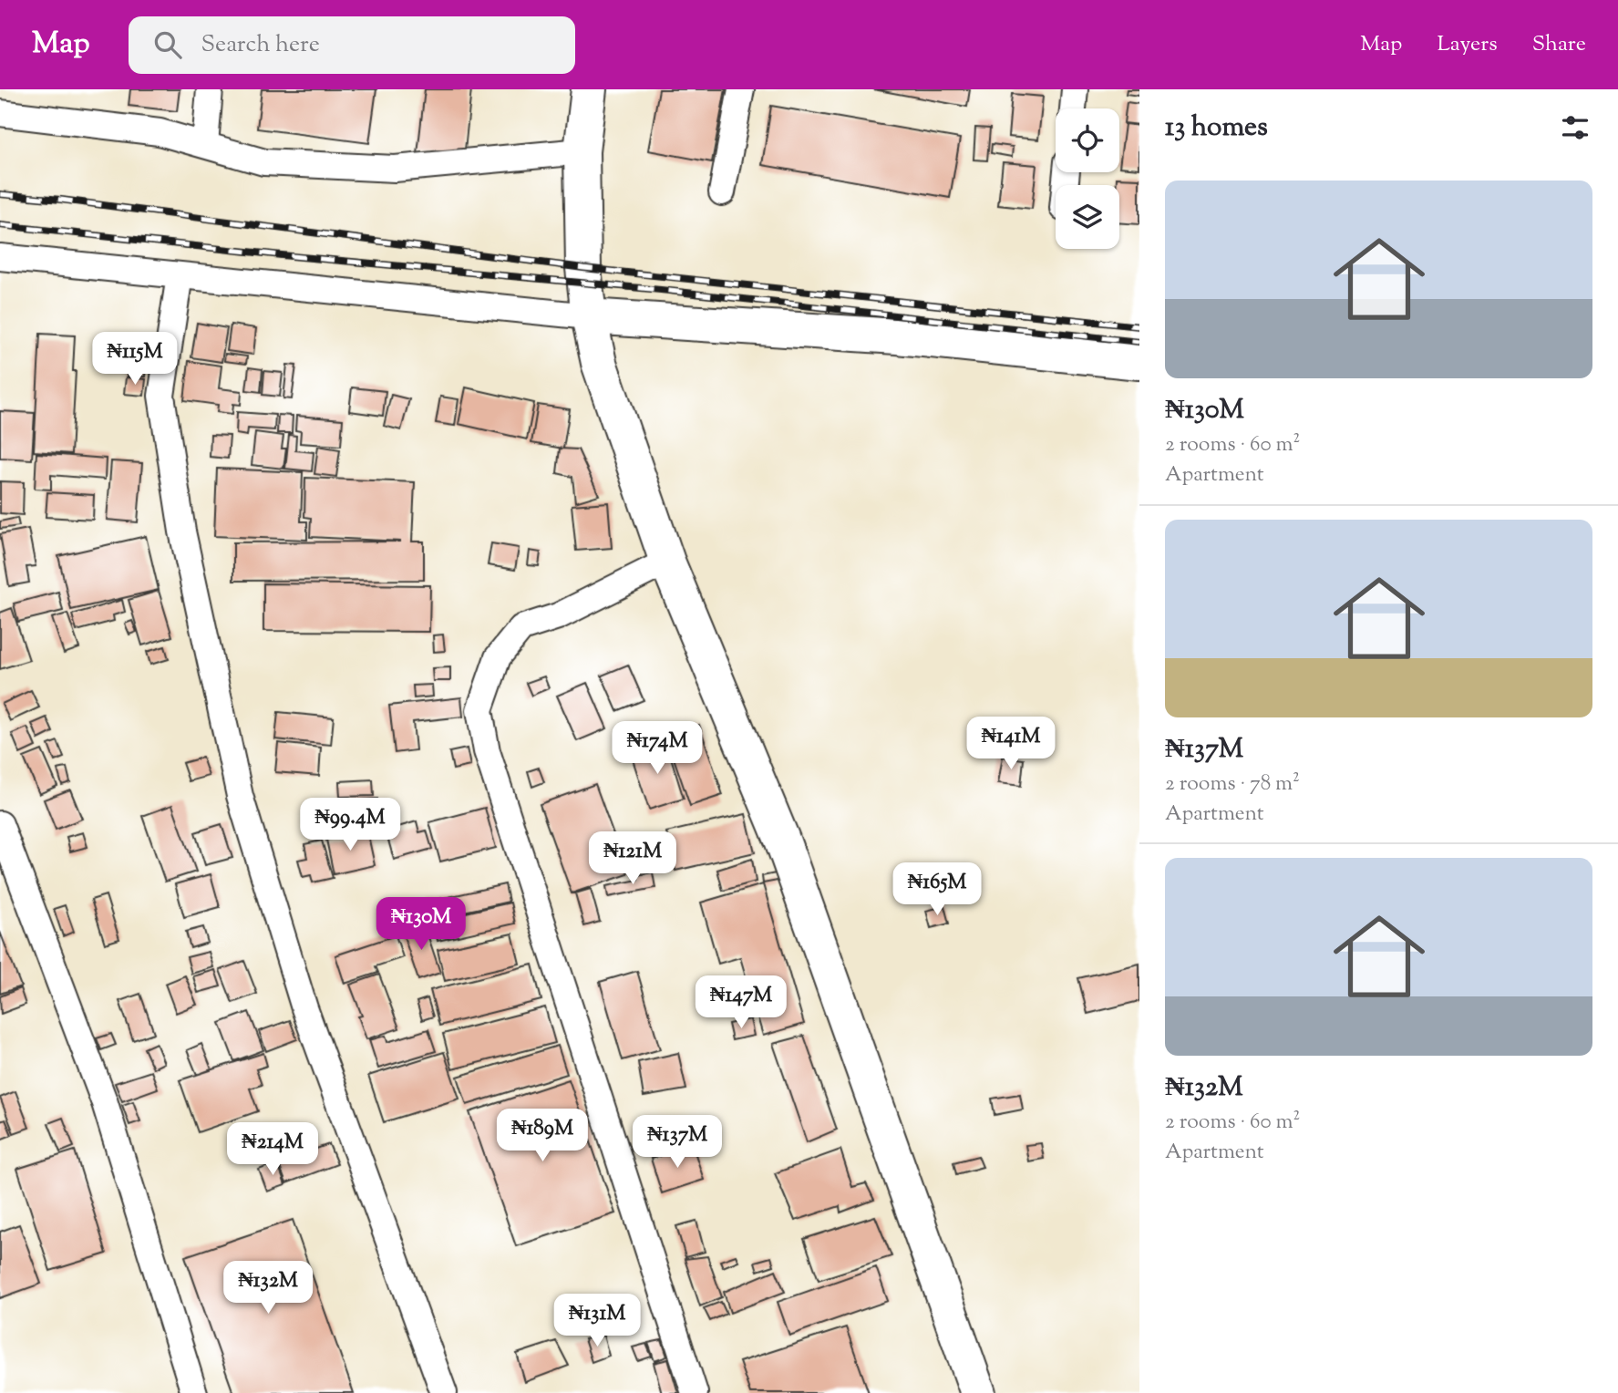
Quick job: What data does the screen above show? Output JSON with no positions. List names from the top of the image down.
{
  "page": {
    "header": "Map",
    "search": "Search here",
    "nav": ["Map", "Layers", "Share"],
    "heading": "13 homes",
    "list": [
      {
        "name": "₦130M",
        "note": "2 rooms · 60 m² · Apartment"
      },
      {
        "name": "₦137M",
        "note": "2 rooms · 78 m² · Apartment"
      },
      {
        "name": "₦132M",
        "note": "2 rooms · 60 m² · Apartment"
      }
    ],
    "price": [
      "₦115M",
      "₦141M",
      "₦174M",
      "₦99.4M",
      "₦121M",
      "₦165M",
      "₦130M",
      "₦147M",
      "₦189M",
      "₦137M",
      "₦214M",
      "₦132M",
      "₦131M"
    ]
  }
}
